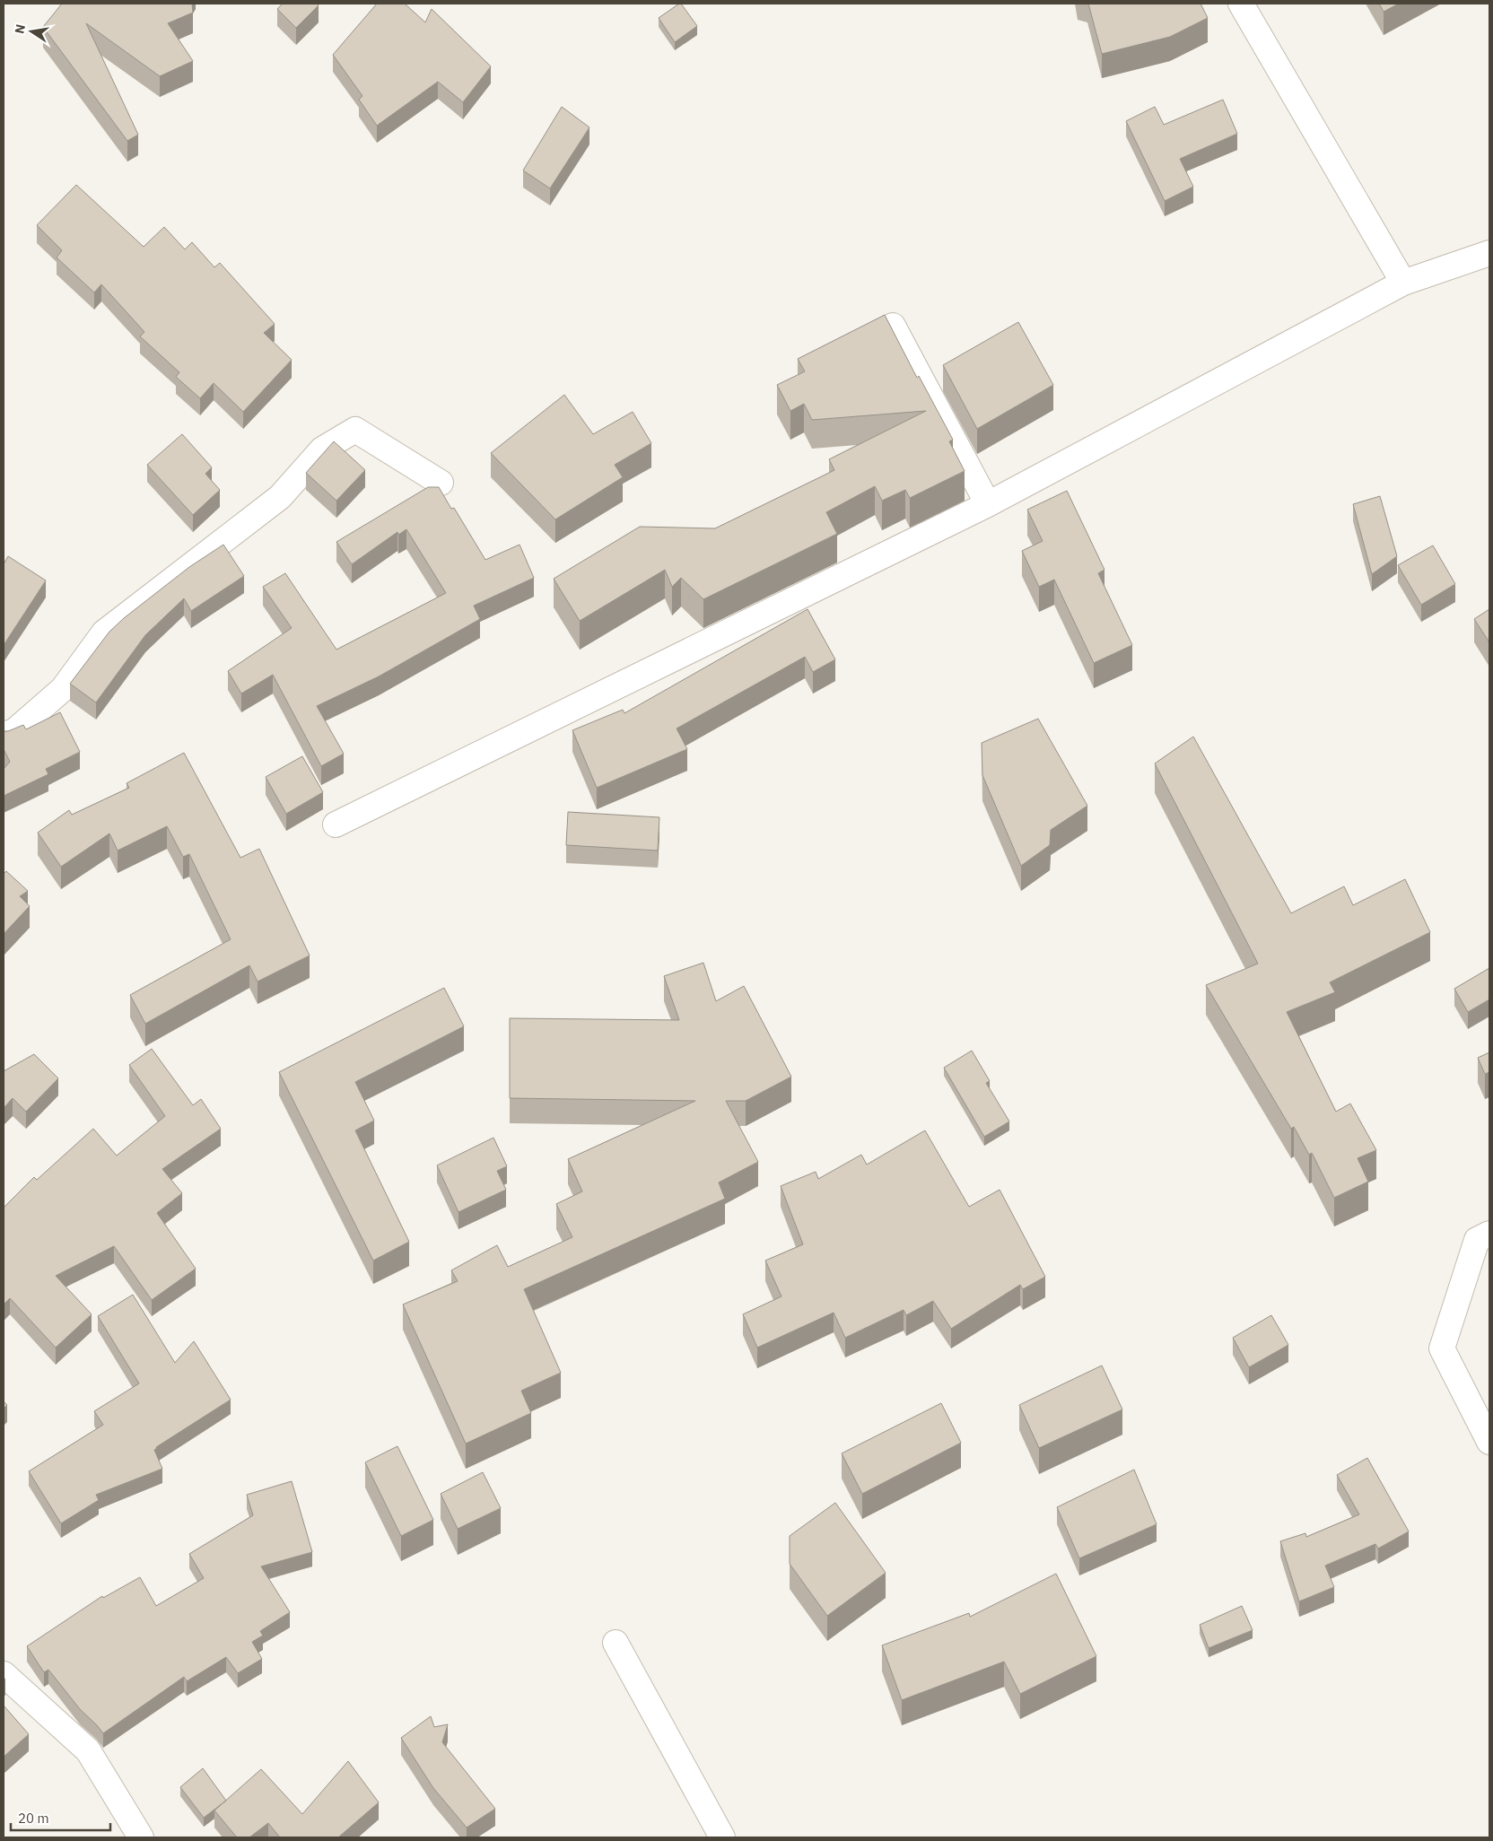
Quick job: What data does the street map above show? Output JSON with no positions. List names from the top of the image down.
{
  "scale_bar": "20 m",
  "north": "left"
}
